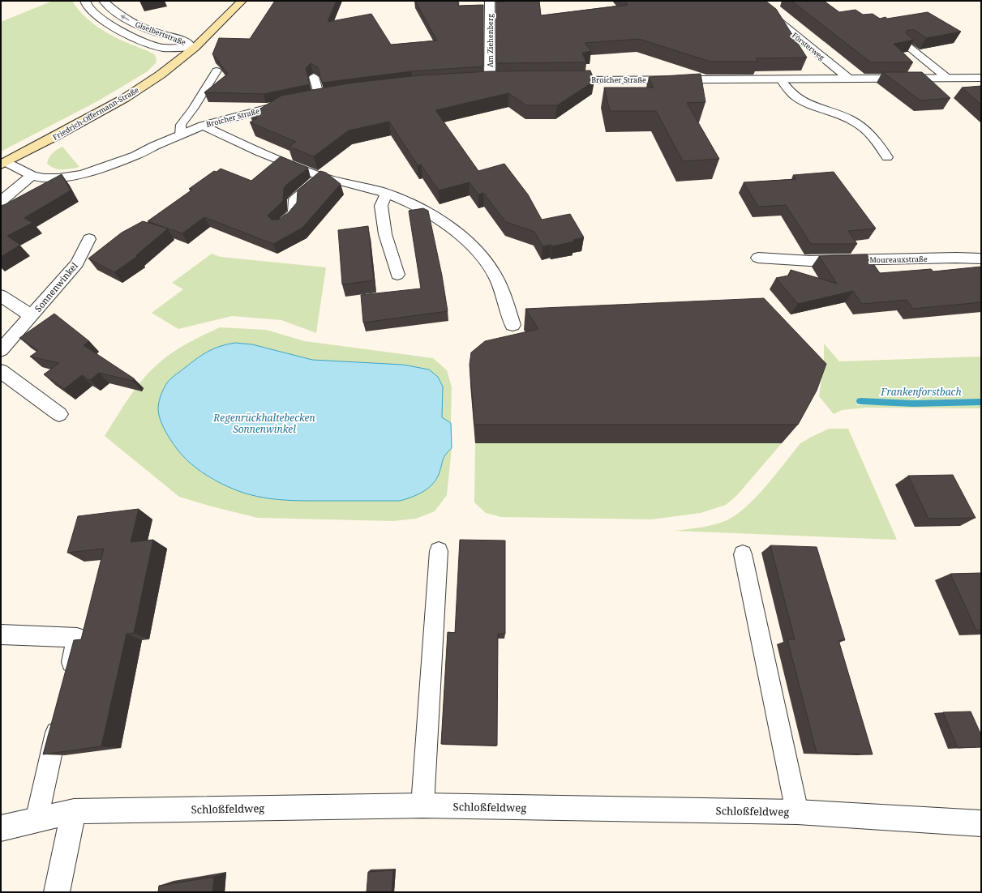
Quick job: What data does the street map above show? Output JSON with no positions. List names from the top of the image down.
{
  "streets": {
    "main road": ["Friedrich-Offermann-Straße"],
    "street": [
      "Giselbertstraße",
      "Am Ziehenberg",
      "Försterweg",
      "Broicher Straße",
      "Moureauxstraße",
      "Sonnenwinkel",
      "Schloßfeldweg"
    ]
  },
  "crossings": [
    ["Giselbertstraße", "Friedrich-Offermann-Straße"],
    ["Försterweg", "Broicher Straße"],
    ["Broicher Straße", "Friedrich-Offermann-Straße"]
  ],
  "water": ["Frankenforstbach", "Regenrückhaltebecken Sonnenwinkel"]
}
